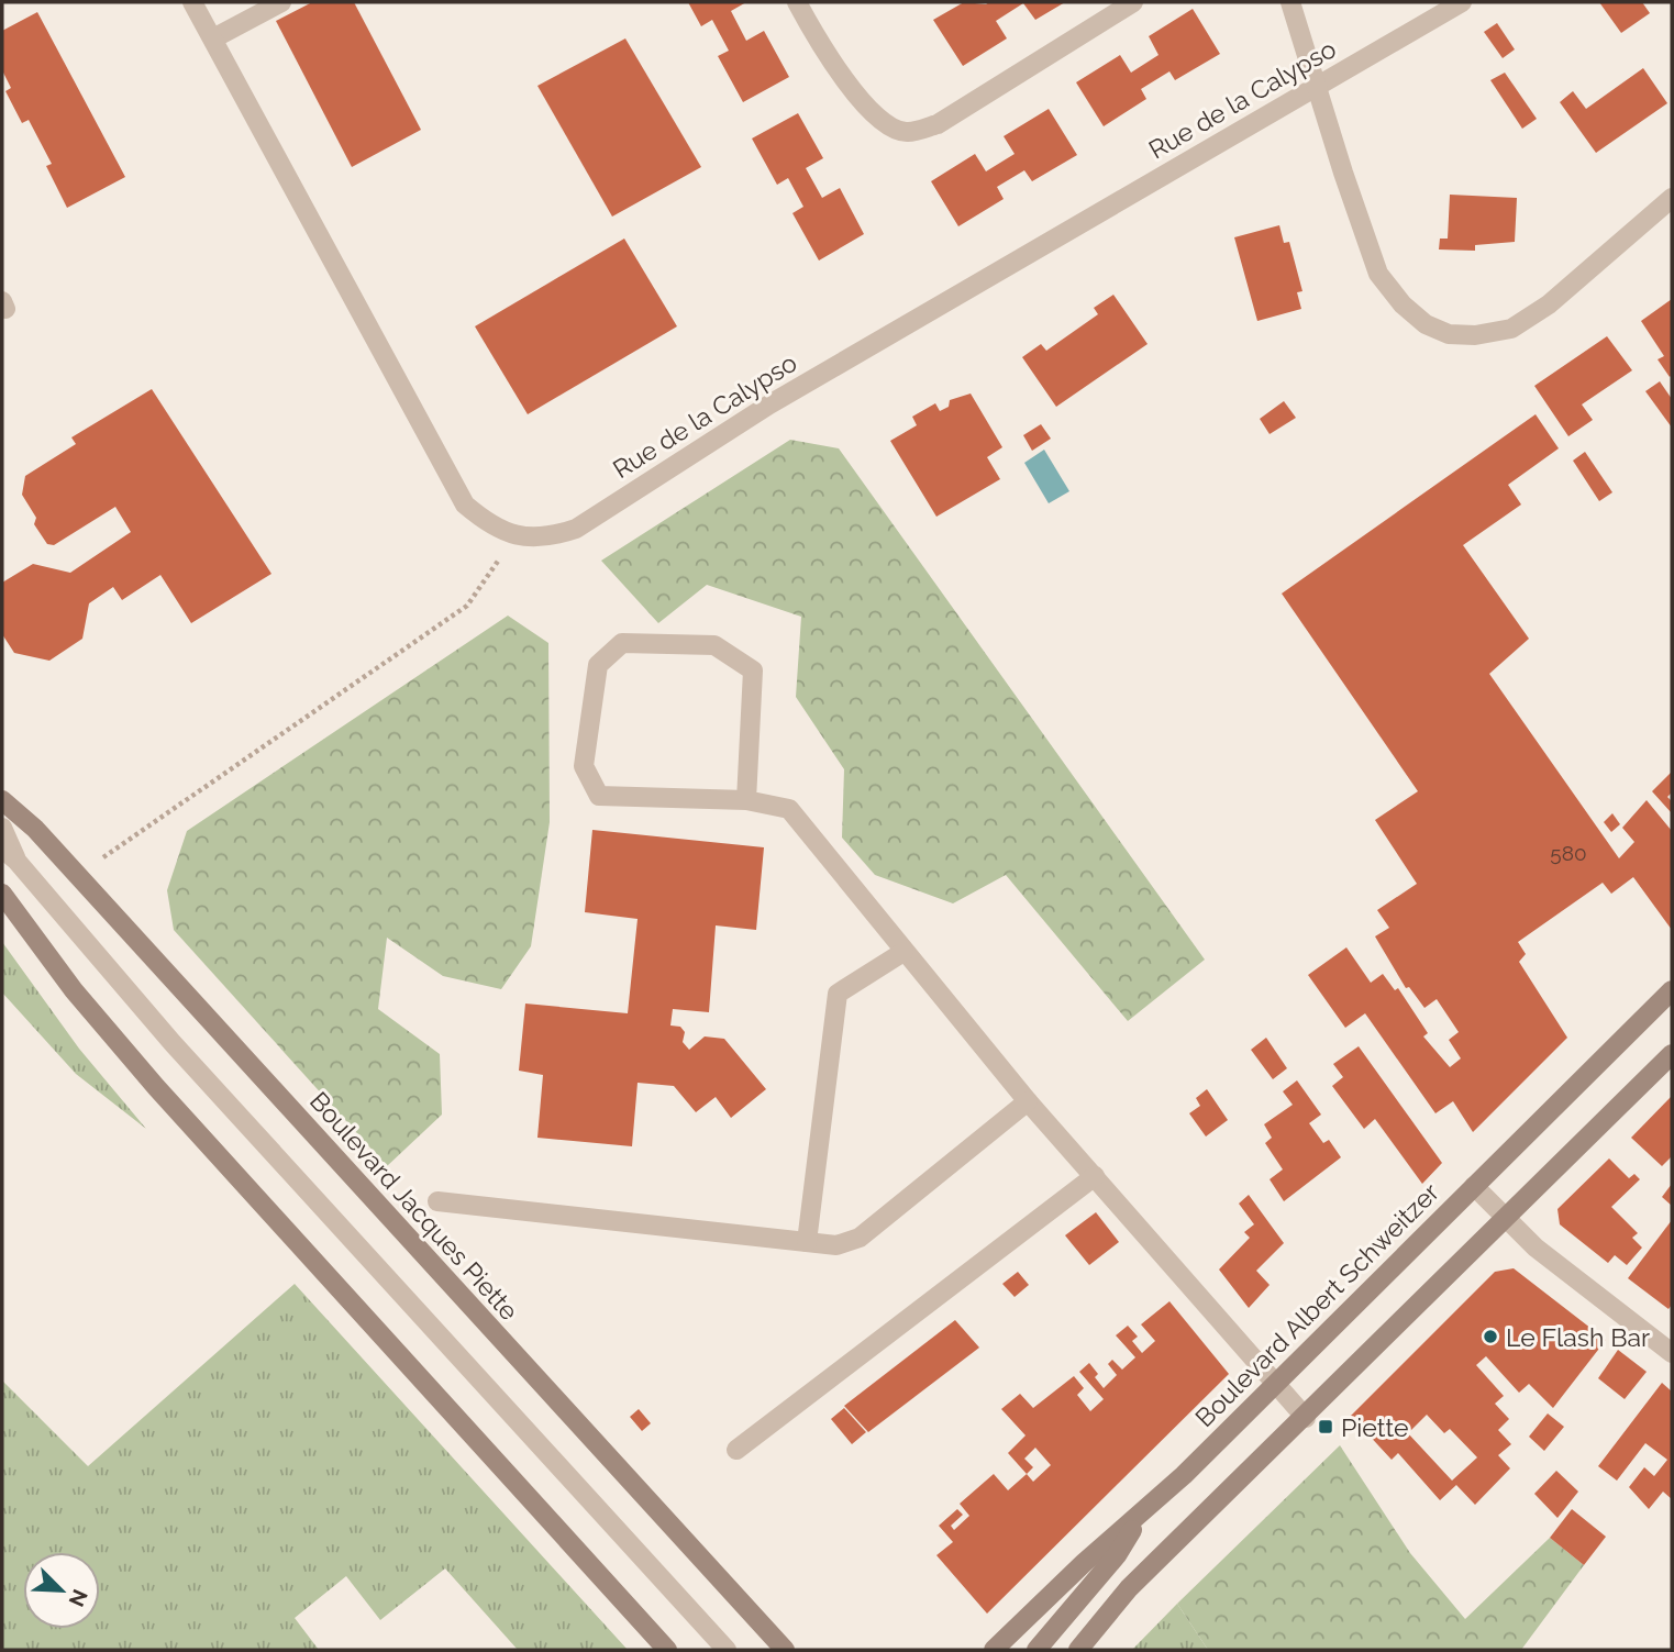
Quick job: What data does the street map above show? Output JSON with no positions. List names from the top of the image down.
{
  "streets": {
    "main road": ["Boulevard Jacques Piette", "Boulevard Albert Schweitzer"],
    "street": ["Rue de la Calypso"]
  },
  "places": {
    "other": ["Le Flash Bar"],
    "transit": ["Piette"]
  },
  "house_numbers": ["580"],
  "north": "bottom right"
}
